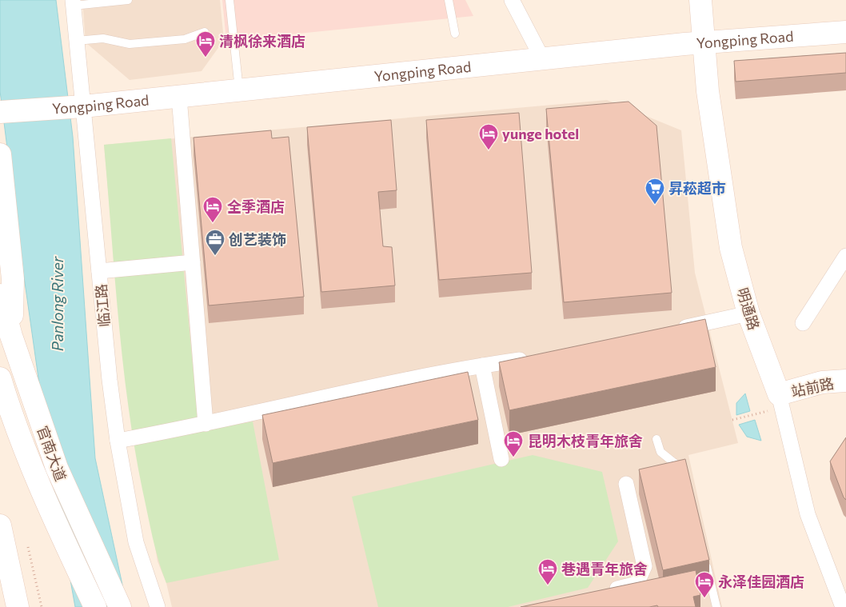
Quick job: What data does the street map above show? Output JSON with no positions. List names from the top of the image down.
{
  "streets": {
    "street": [
      "Yongping Road",
      "临江路",
      "明通路",
      "站前路",
      "官南大道"
    ]
  },
  "crossings": [
    ["Yongping Road", "临江路"],
    ["Yongping Road", "明通路"],
    ["明通路", "站前路"]
  ],
  "water": ["Panlong River"],
  "places": {
    "hotel": [
      "清枫徐来酒店",
      "yunge hotel",
      "全季酒店",
      "昆明木枝青年旅舍",
      "巷遇青年旅舍",
      "永泽佳园酒店"
    ],
    "supermarket": ["昇菘超市"],
    "office": ["创艺装饰"]
  }
}
